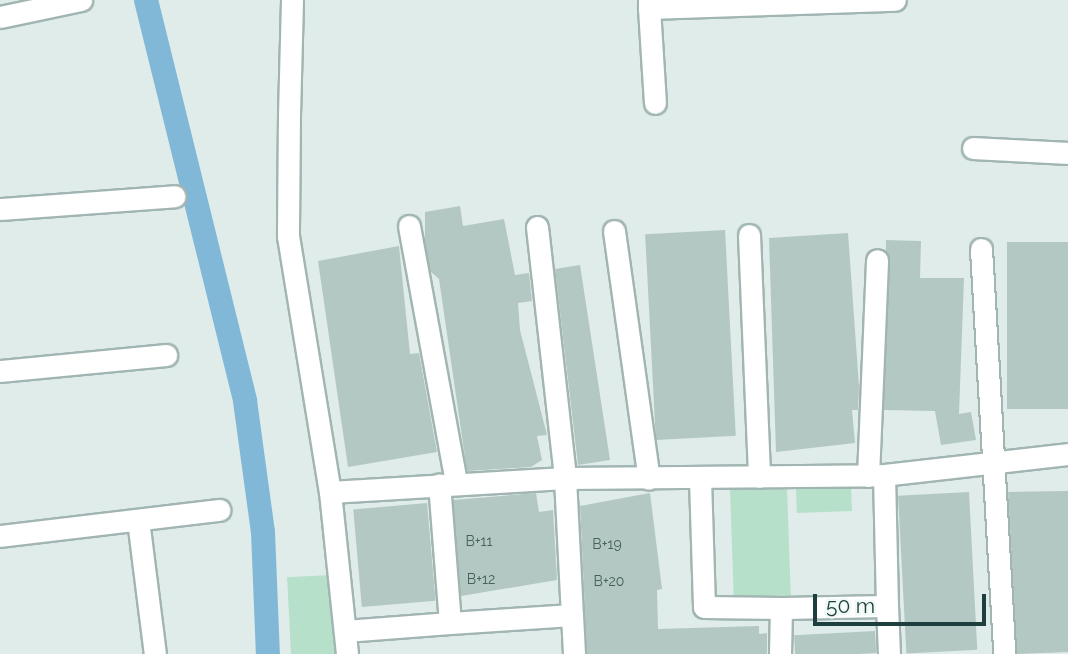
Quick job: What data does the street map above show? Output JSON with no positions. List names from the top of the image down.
{
  "house_numbers": [
    "B+11",
    "B+19",
    "B+12",
    "B+20"
  ],
  "scale_bar": "50 m"
}
